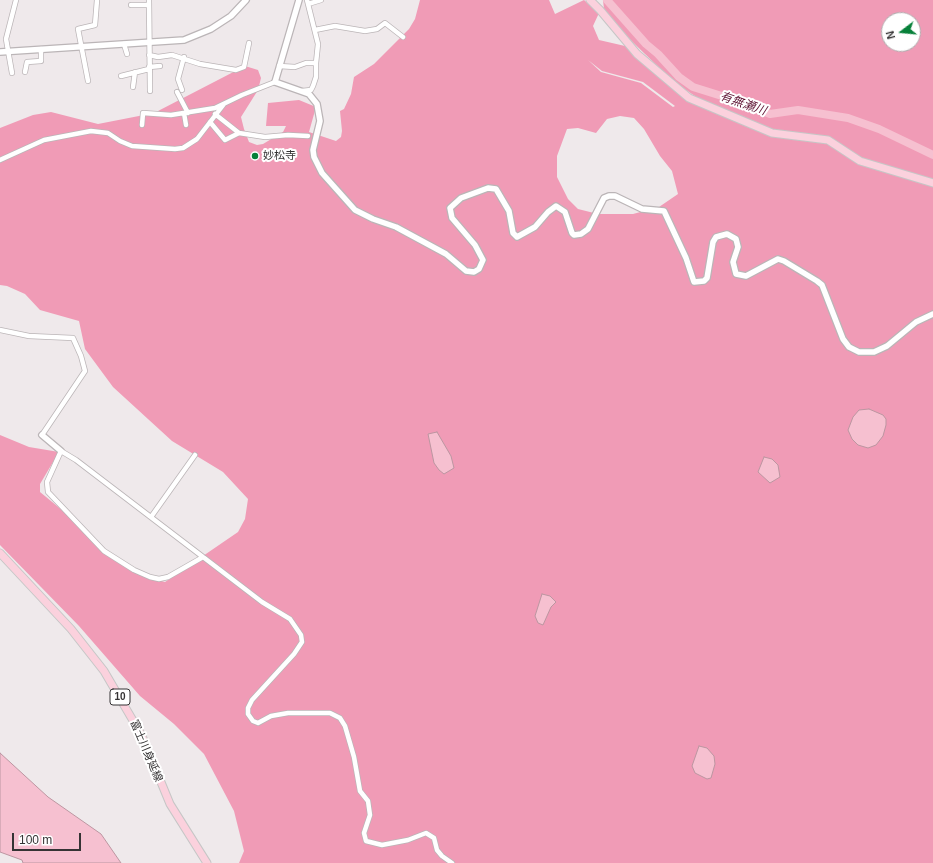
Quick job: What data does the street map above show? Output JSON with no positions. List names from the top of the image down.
{
  "streets": {
    "main road": ["10", "富士川身延線"]
  },
  "water": ["有無瀬川"],
  "places": ["妙松寺"],
  "scale_bar": "100 m",
  "north": "left"
}
